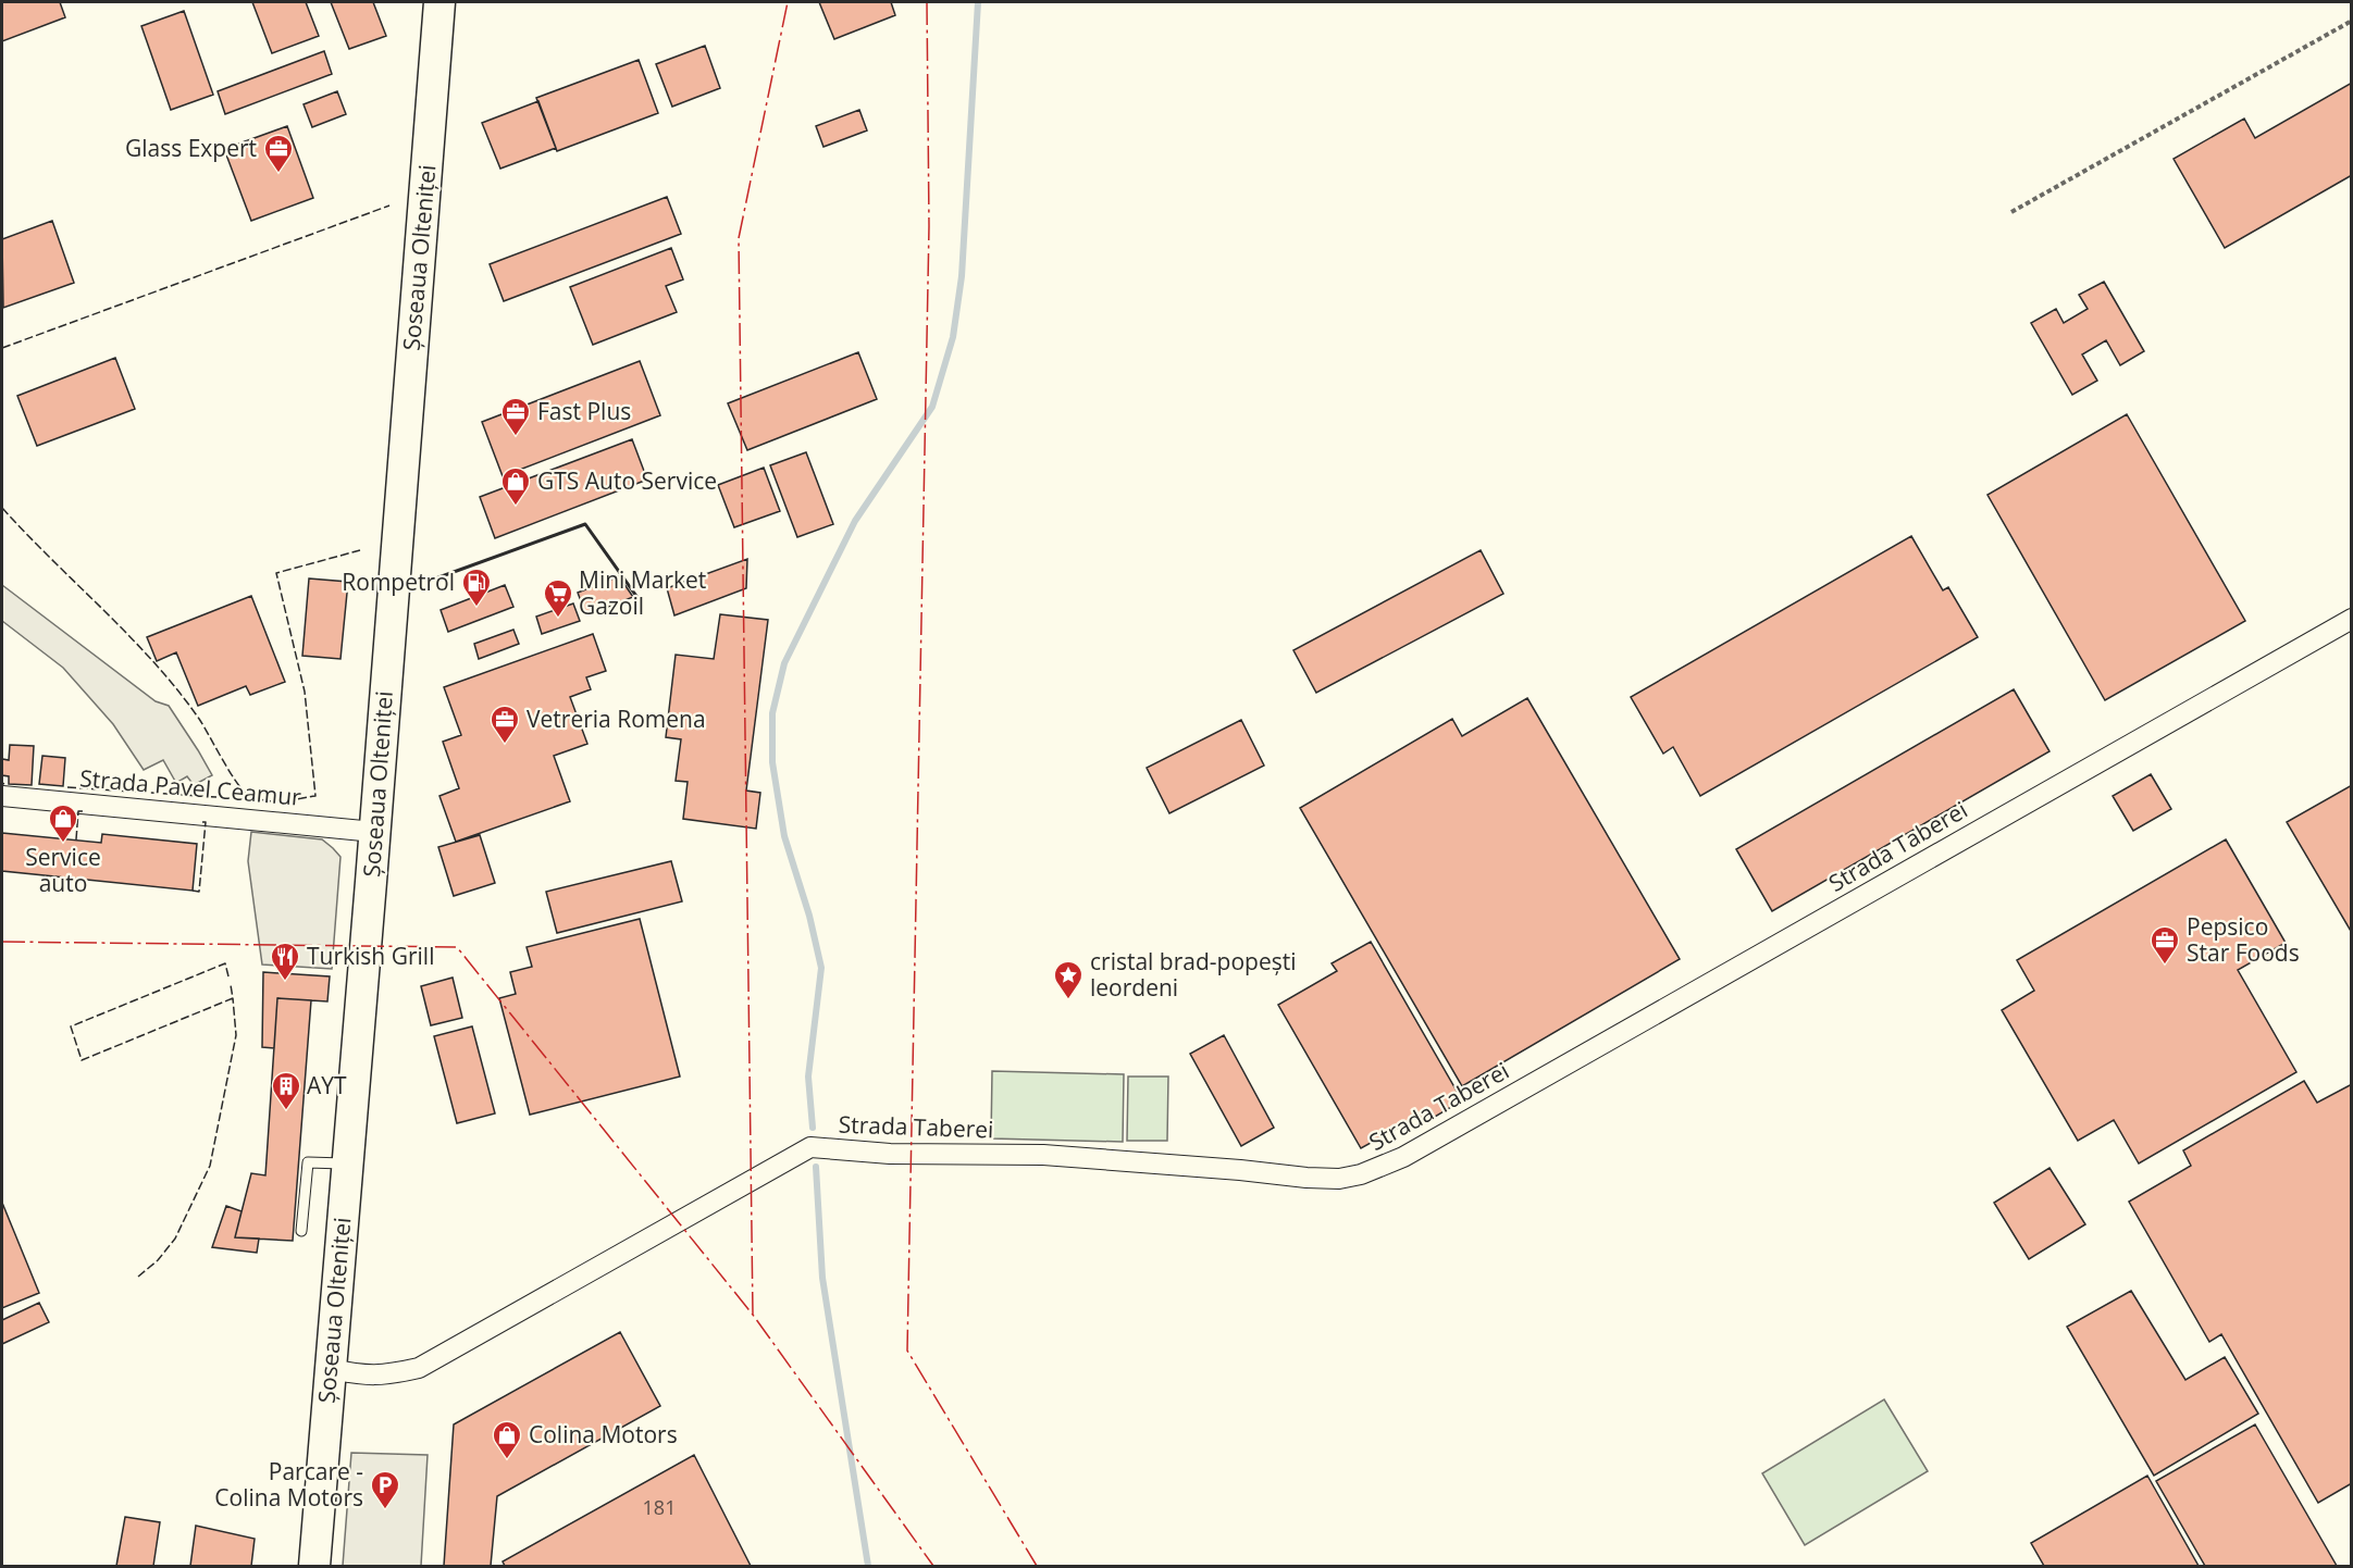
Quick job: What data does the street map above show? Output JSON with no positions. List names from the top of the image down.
{
  "streets": {
    "main road": ["Șoseaua Olteniței"],
    "street": ["Strada Pavel Ceamur", "Strada Taberei"]
  },
  "crossings": [
    ["Șoseaua Olteniței", "Strada Pavel Ceamur"],
    ["Șoseaua Olteniței", "Strada Taberei"]
  ],
  "places": {
    "office": [
      "Glass Expert",
      "Fast Plus",
      "Vetreria Romena",
      "Pepsico Star Foods"
    ],
    "shop": ["GTS Auto Service", "Service auto", "Colina Motors"],
    "fuel station": ["Rompetrol"],
    "supermarket": ["Mini Market Gazoil"],
    "restaurant": ["Turkish Grill"],
    "place": ["cristal brad-popești leordeni"],
    "building": ["AYT"],
    "parking": ["Parcare - Colina Motors"]
  },
  "house_numbers": ["181"]
}
